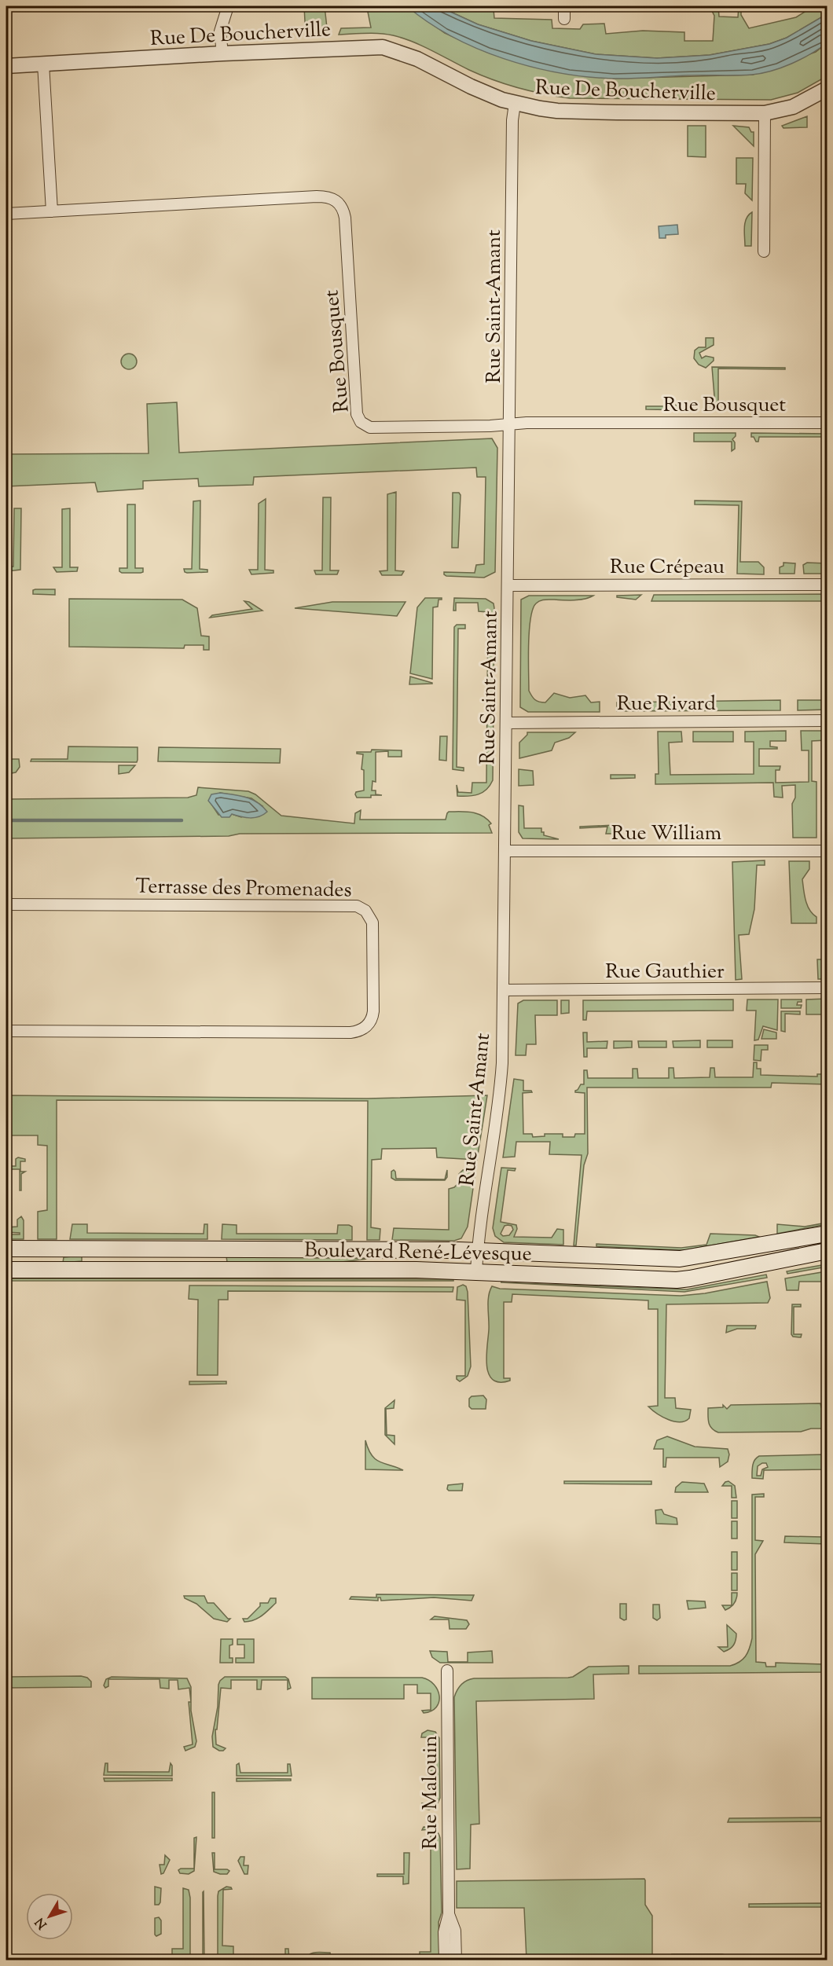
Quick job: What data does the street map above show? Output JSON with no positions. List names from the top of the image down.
{
  "streets": {
    "main road": ["Boulevard René-Lévesque"],
    "street": [
      "Rue De Boucherville",
      "Rue Saint-Amant",
      "Rue Bousquet",
      "Rue Crépeau",
      "Rue Rivard",
      "Rue William",
      "Terrasse des Promenades",
      "Rue Gauthier",
      "Rue Malouin"
    ]
  },
  "crossings": [
    ["Rue De Boucherville", "Rue Saint-Amant"],
    ["Rue Saint-Amant", "Rue Bousquet"],
    ["Rue Saint-Amant", "Rue Crépeau"],
    ["Rue Saint-Amant", "Rue Rivard"],
    ["Rue Saint-Amant", "Rue William"],
    ["Rue Saint-Amant", "Rue Gauthier"],
    ["Rue Saint-Amant", "Boulevard René-Lévesque"]
  ],
  "north": "bottom left"
}
